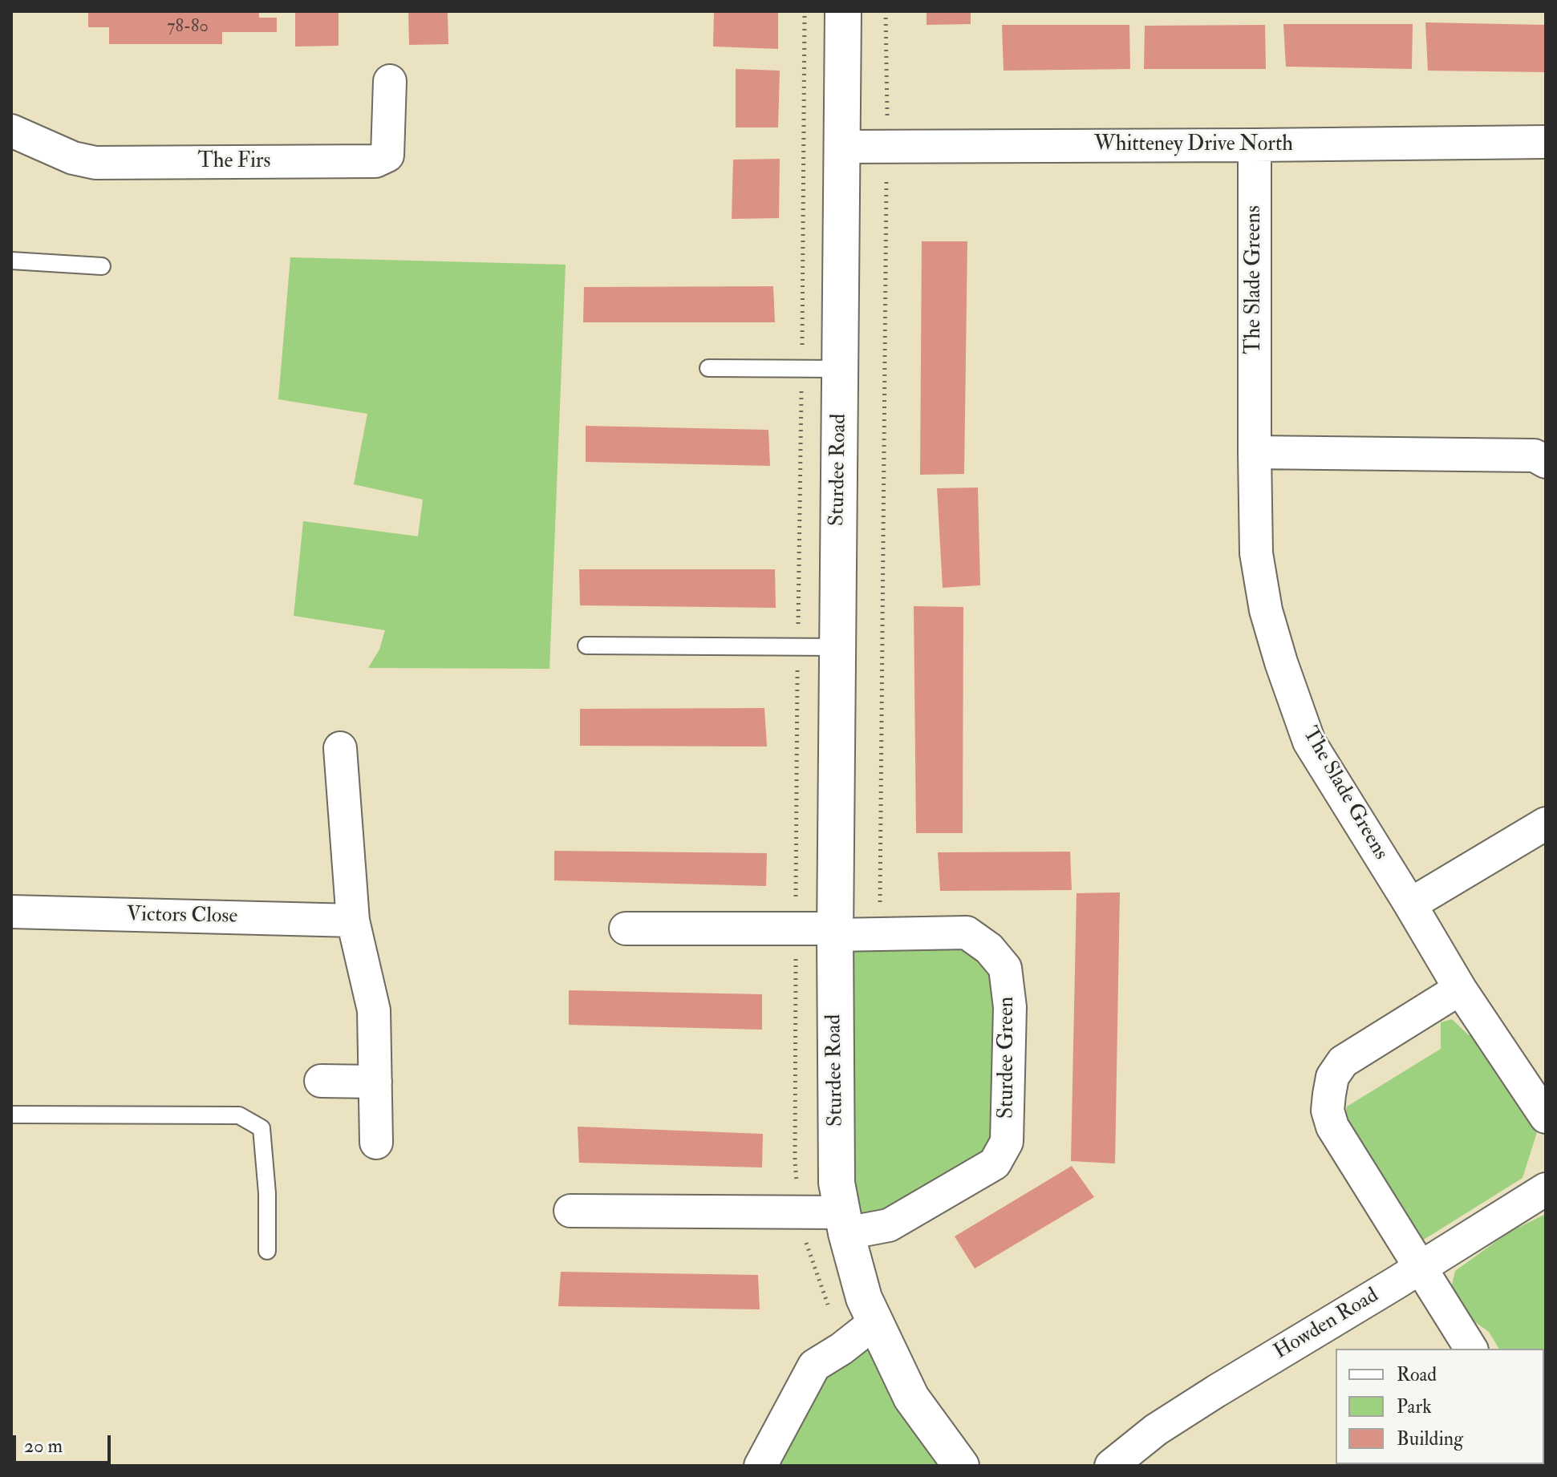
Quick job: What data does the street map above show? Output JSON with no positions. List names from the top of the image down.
{
  "streets": {
    "street": [
      "Whitteney Drive North",
      "The Firs",
      "The Slade Greens",
      "Sturdee Road",
      "Victors Close",
      "Sturdee Green",
      "Howden Road"
    ]
  },
  "crossings": [
    ["Whitteney Drive North", "The Slade Greens"],
    ["Whitteney Drive North", "Sturdee Road"],
    ["Sturdee Road", "Sturdee Green"]
  ],
  "house_numbers": ["78-80"],
  "legend": ["Road", "Park", "Building"],
  "scale_bar": "20 m"
}
